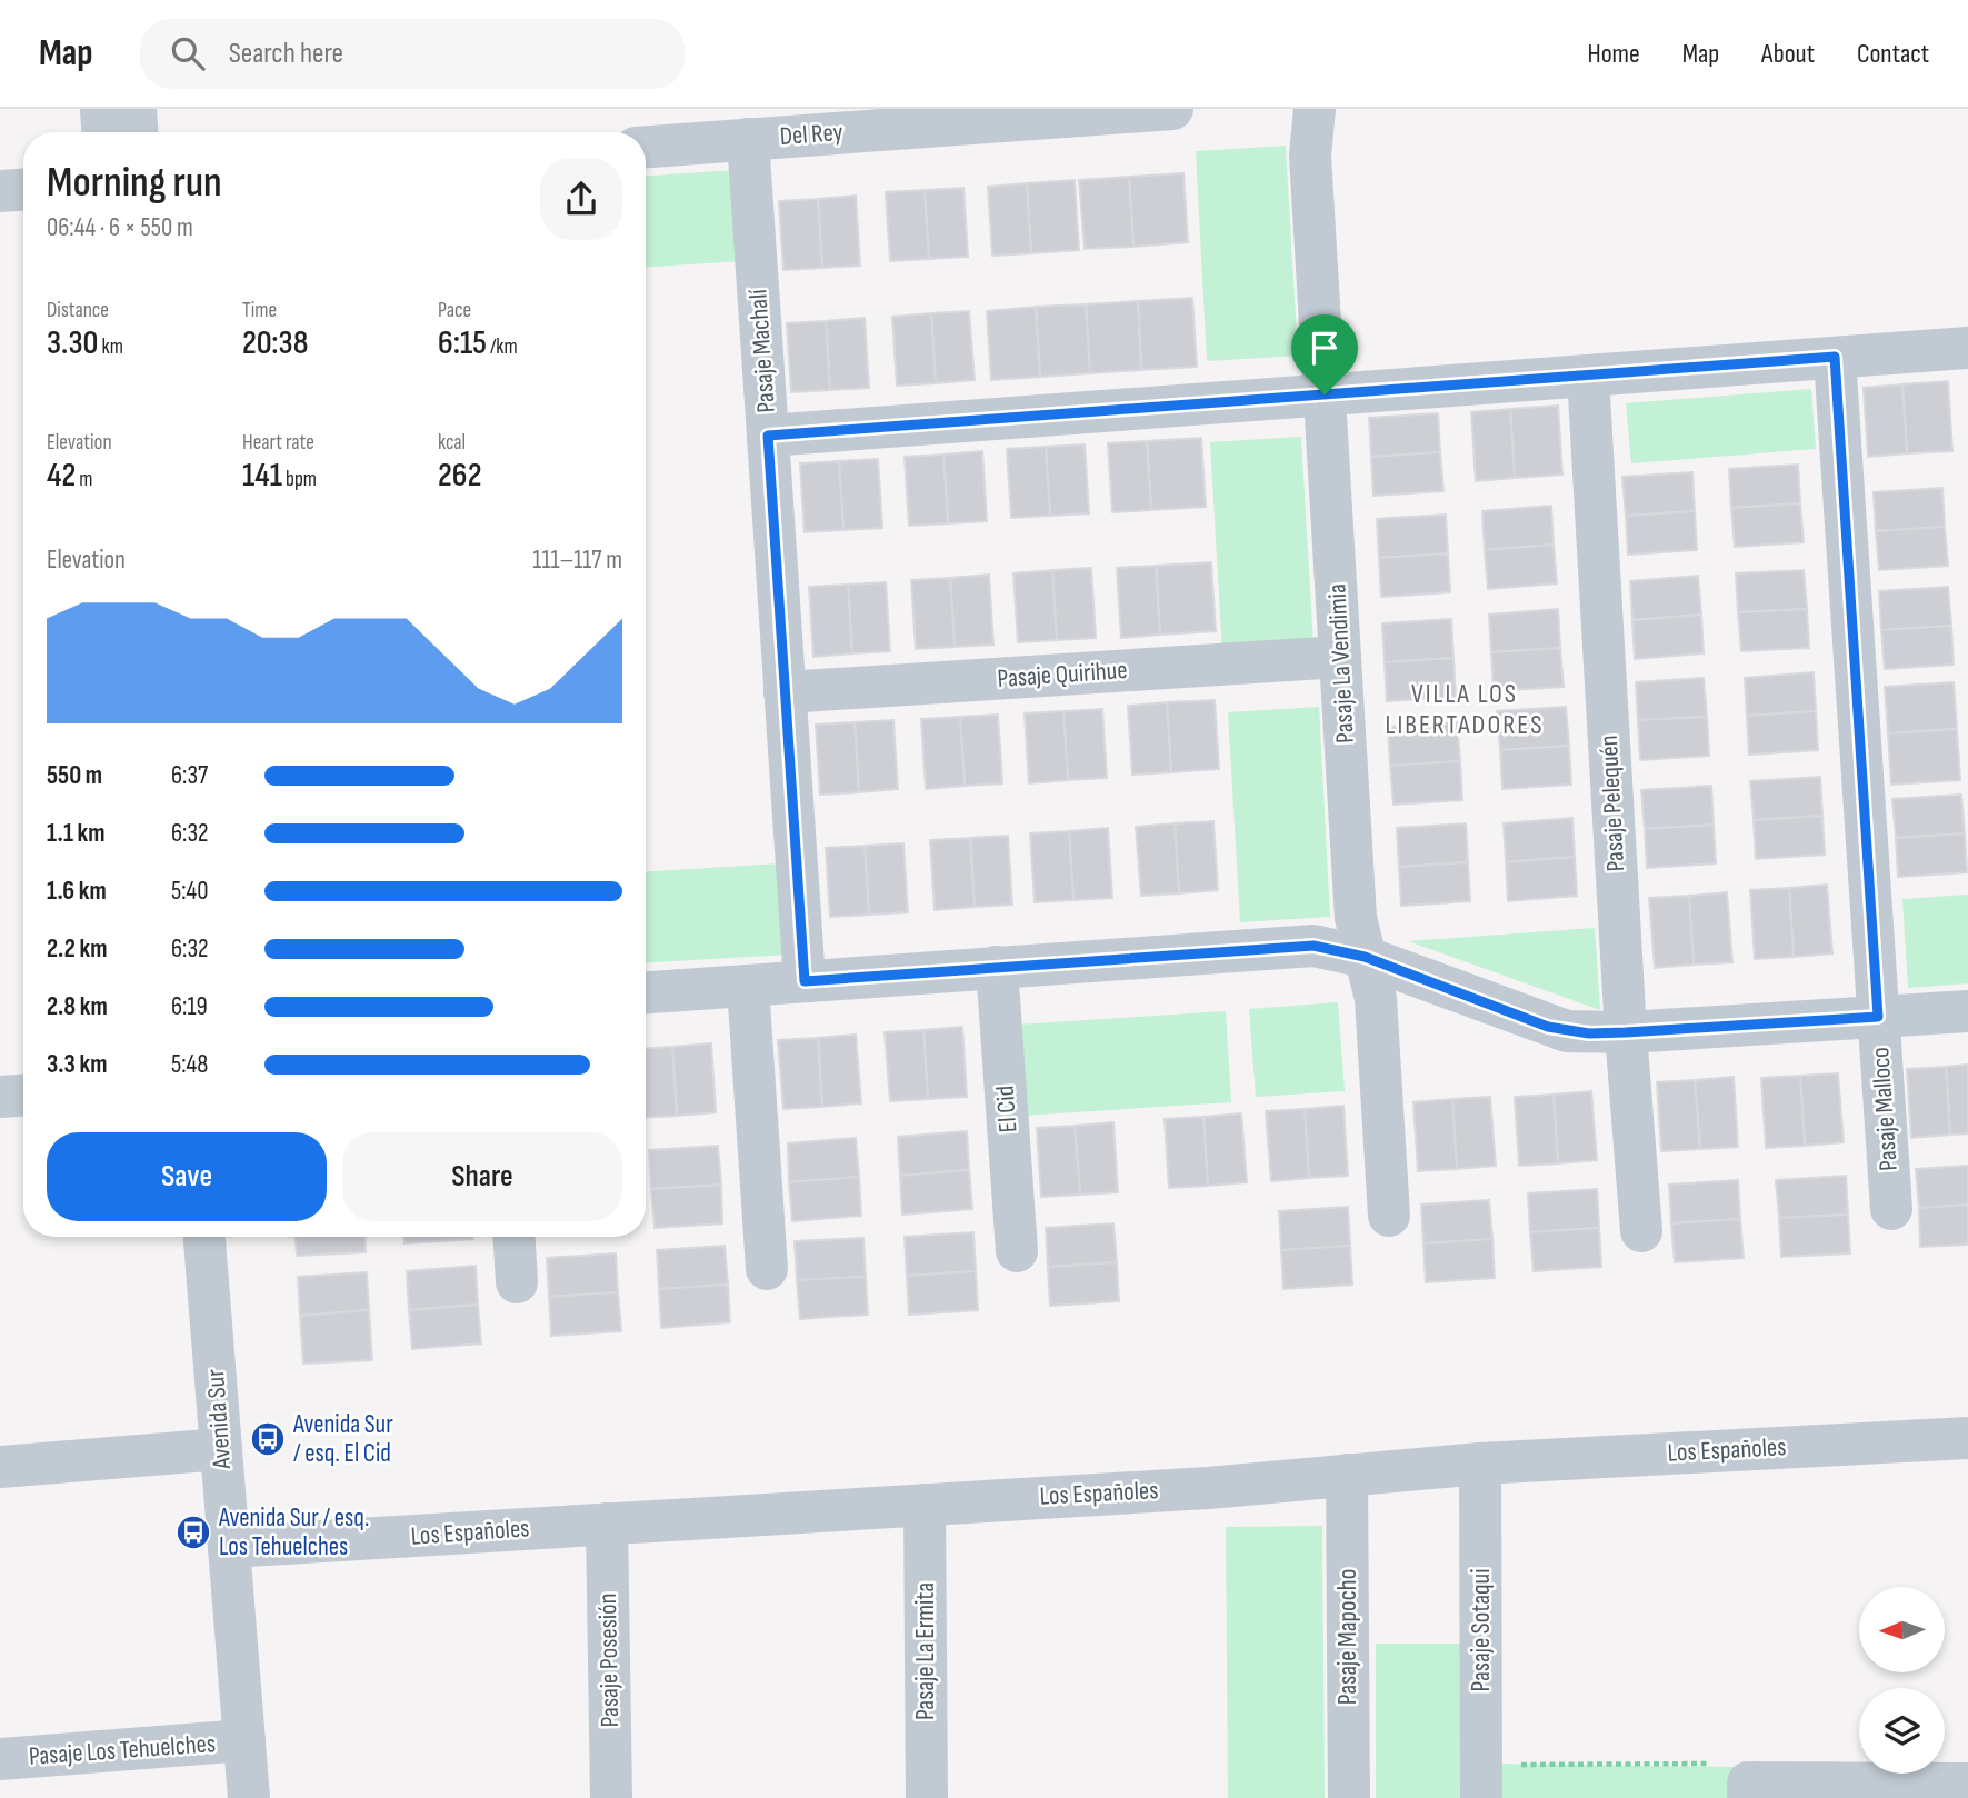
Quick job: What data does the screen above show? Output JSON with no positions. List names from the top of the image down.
{
  "streets": {
    "street": [
      "Del Rey",
      "Pasaje Machalí",
      "Pasaje La Vendimia",
      "Pasaje Quirihue",
      "Pasaje Pelequén",
      "El Cid",
      "Pasaje Malloco",
      "Avenida Sur",
      "Los Españoles",
      "Pasaje Sotaqui",
      "Pasaje Mapocho",
      "Pasaje La Ermita",
      "Pasaje Posesión",
      "Pasaje Los Tehuelches"
    ]
  },
  "crossings": [
    ["Del Rey", "Pasaje Machalí"],
    ["Pasaje Machalí", "Pasaje Quirihue"],
    ["Pasaje La Vendimia", "Pasaje Quirihue"],
    ["Avenida Sur", "Los Españoles"],
    ["Avenida Sur", "Pasaje Los Tehuelches"],
    ["Los Españoles", "Pasaje Sotaqui"],
    ["Los Españoles", "Pasaje Mapocho"],
    ["Los Españoles", "Pasaje La Ermita"],
    ["Los Españoles", "Pasaje Posesión"]
  ],
  "districts": ["VILLA LOS LIBERTADORES"],
  "places": {
    "bus stop": ["Avenida Sur / esq. El Cid", "Avenida Sur / esq. Los Tehuelches"]
  },
  "north": "left",
  "page": {
    "header": "Map",
    "search": "Search here",
    "nav": [
      "Home",
      "Map",
      "About",
      "Contact"
    ],
    "heading": ["Morning run", "06:44 · 6 × 550 m"],
    "stats": [
      ["Distance", "3.30 km"],
      ["Time", "20:38"],
      ["Pace", "6:15 /km"],
      ["Elevation", "42 m"],
      ["Heart rate", "141 bpm"],
      ["kcal", "262"]
    ],
    "chart": ["Elevation", "111–117 m"],
    "list": [
      {
        "name": "550 m",
        "note": "6:37"
      },
      {
        "name": "1.1 km",
        "note": "6:32"
      },
      {
        "name": "1.6 km",
        "note": "5:40"
      },
      {
        "name": "2.2 km",
        "note": "6:32"
      },
      {
        "name": "2.8 km",
        "note": "6:19"
      },
      {
        "name": "3.3 km",
        "note": "5:48"
      }
    ],
    "buttons": ["Save", "Share"]
  }
}
